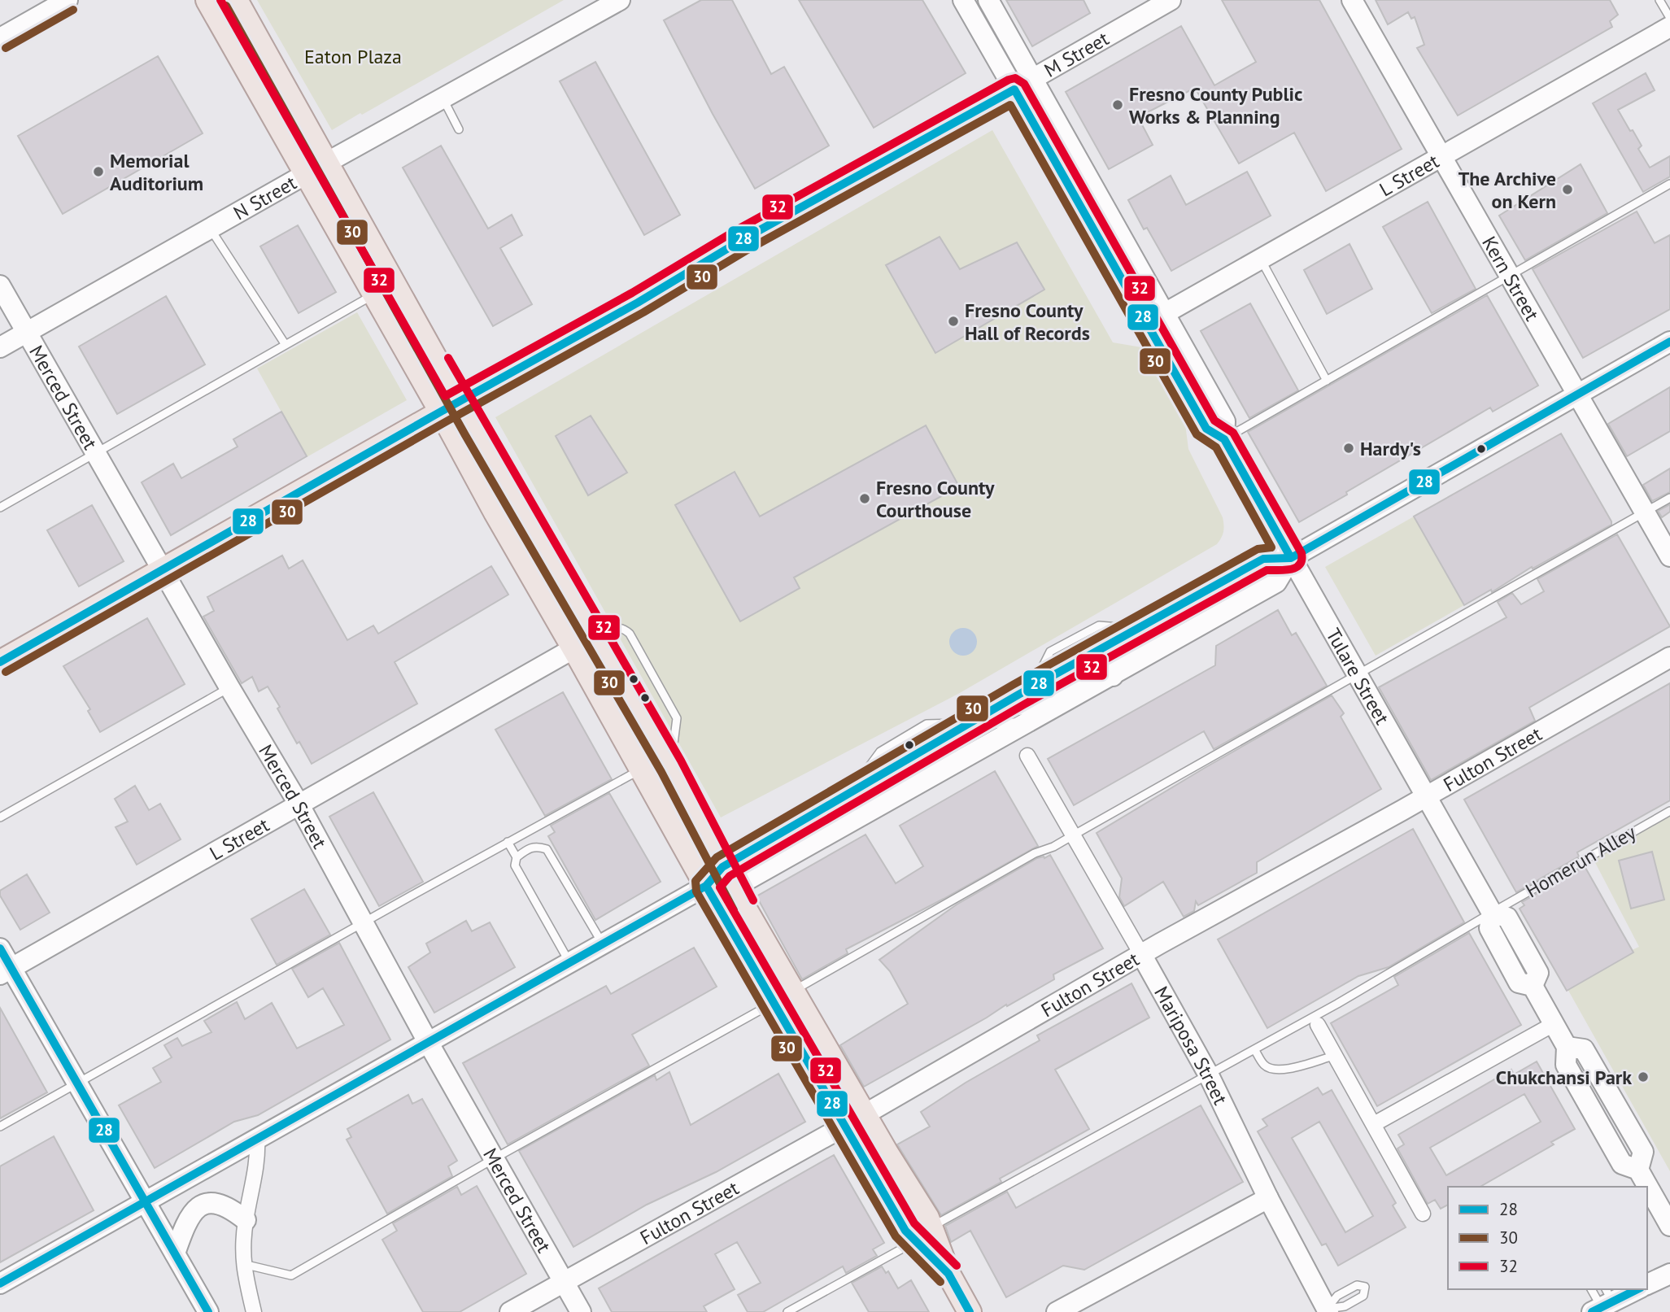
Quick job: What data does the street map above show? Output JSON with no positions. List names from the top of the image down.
{
  "streets": {
    "main road": [
      "M Street",
      "L Street",
      "N Street",
      "Kern Street",
      "Merced Street",
      "Tulare Street",
      "Fulton Street",
      "Mariposa Street"
    ],
    "lane": ["Homerun Alley"]
  },
  "crossings": [
    ["M Street", "Merced Street"],
    ["M Street", "Tulare Street"],
    ["L Street", "Kern Street"],
    ["L Street", "Merced Street"],
    ["L Street", "Tulare Street"],
    ["N Street", "Merced Street"],
    ["Merced Street", "Fulton Street"],
    ["Tulare Street", "Fulton Street"],
    ["Tulare Street", "Homerun Alley"],
    ["Fulton Street", "Mariposa Street"],
    ["Homerun Alley", "Mariposa Street"]
  ],
  "parks": ["Eaton Plaza"],
  "places": [
    "Fresno County Public Works & Planning",
    "Memorial Auditorium",
    "The Archive on Kern",
    "Fresno County Hall of Records",
    "Hardy's",
    "Fresno County Courthouse",
    "Chukchansi Park"
  ],
  "lines": ["transit line 32", "transit line 30", "transit line 28"],
  "legend": ["28", "30", "32"]
}
